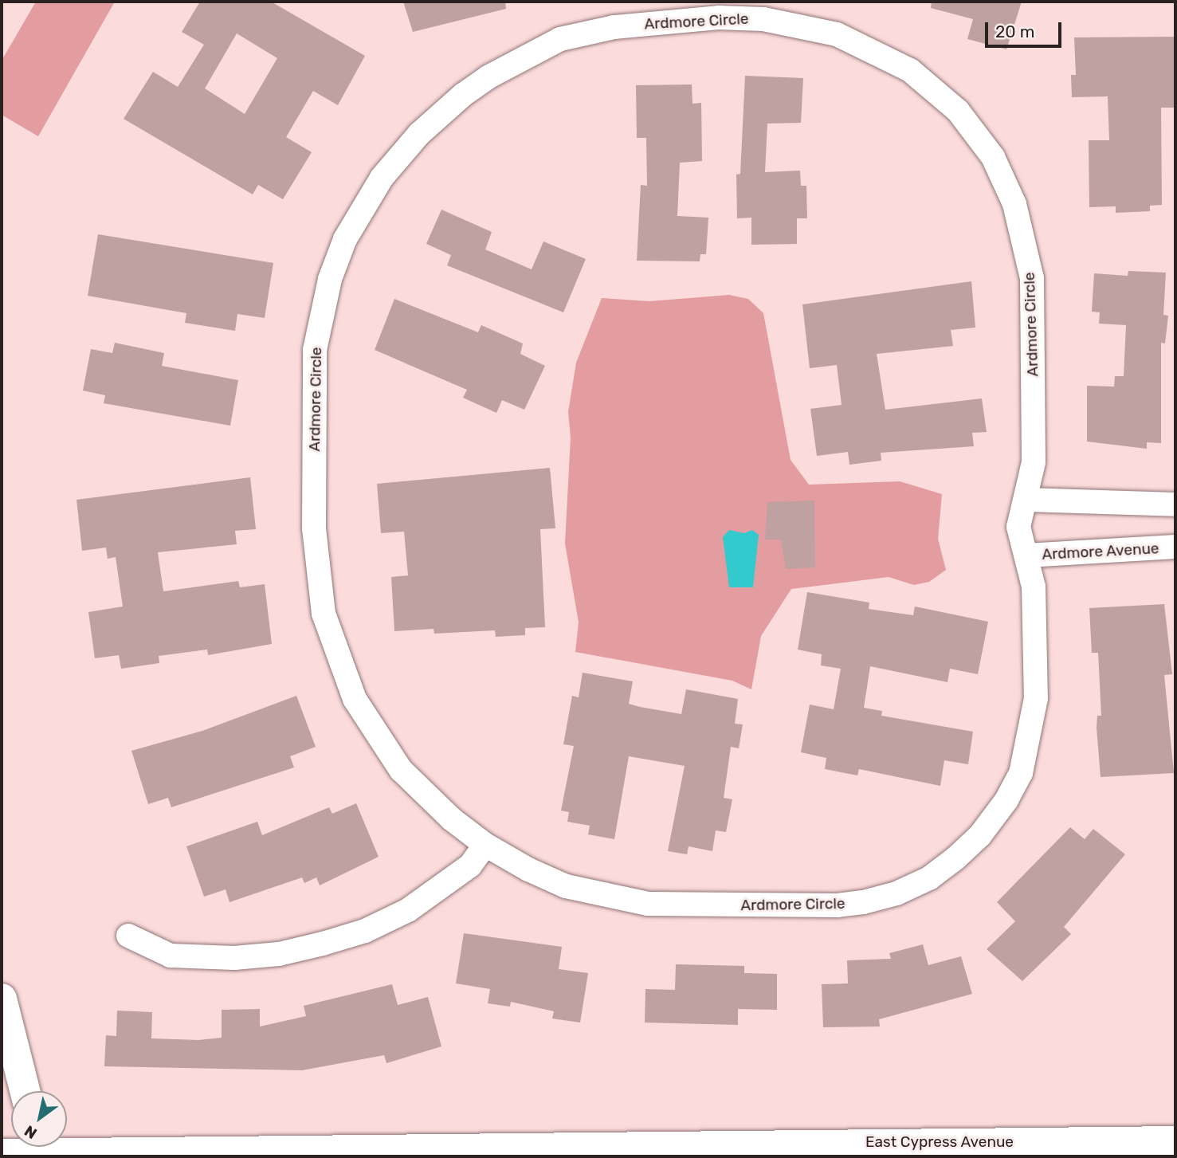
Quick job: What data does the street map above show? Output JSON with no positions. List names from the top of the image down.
{
  "streets": {
    "main road": ["East Cypress Avenue"],
    "street": ["Ardmore Circle", "Ardmore Avenue"]
  },
  "crossings": [
    ["Ardmore Circle", "Ardmore Avenue"]
  ],
  "scale_bar": "20 m",
  "north": "bottom left"
}
